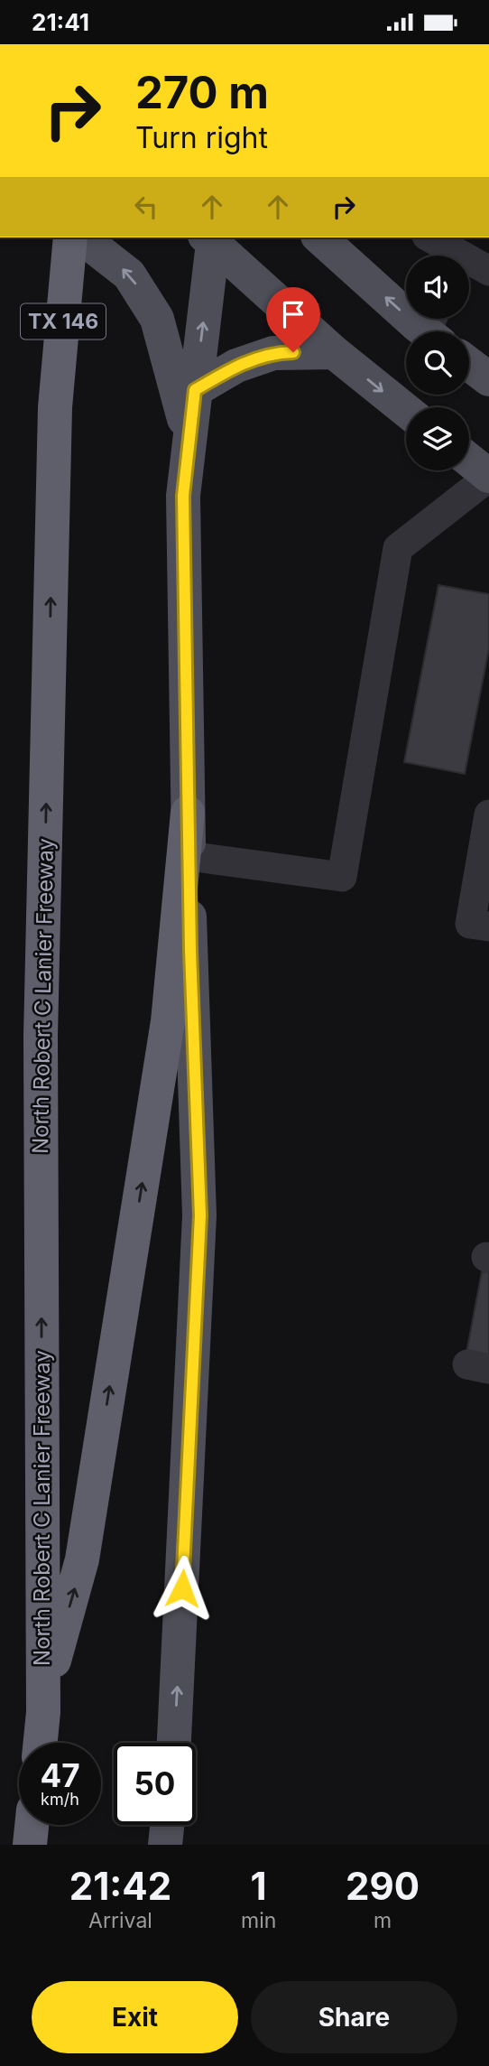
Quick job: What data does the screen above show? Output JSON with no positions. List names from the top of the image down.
{
  "streets": {
    "highway": ["TX 146", "North Robert C Lanier Freeway"]
  },
  "page": {
    "status": "21:41",
    "turn": ["270 m", "Turn right"],
    "speed": "47 km/h",
    "limit": "50",
    "eta": [
      "21:42",
      "Arrival",
      "1",
      "min",
      "290",
      "m"
    ],
    "buttons": ["Exit", "Share"]
  }
}
